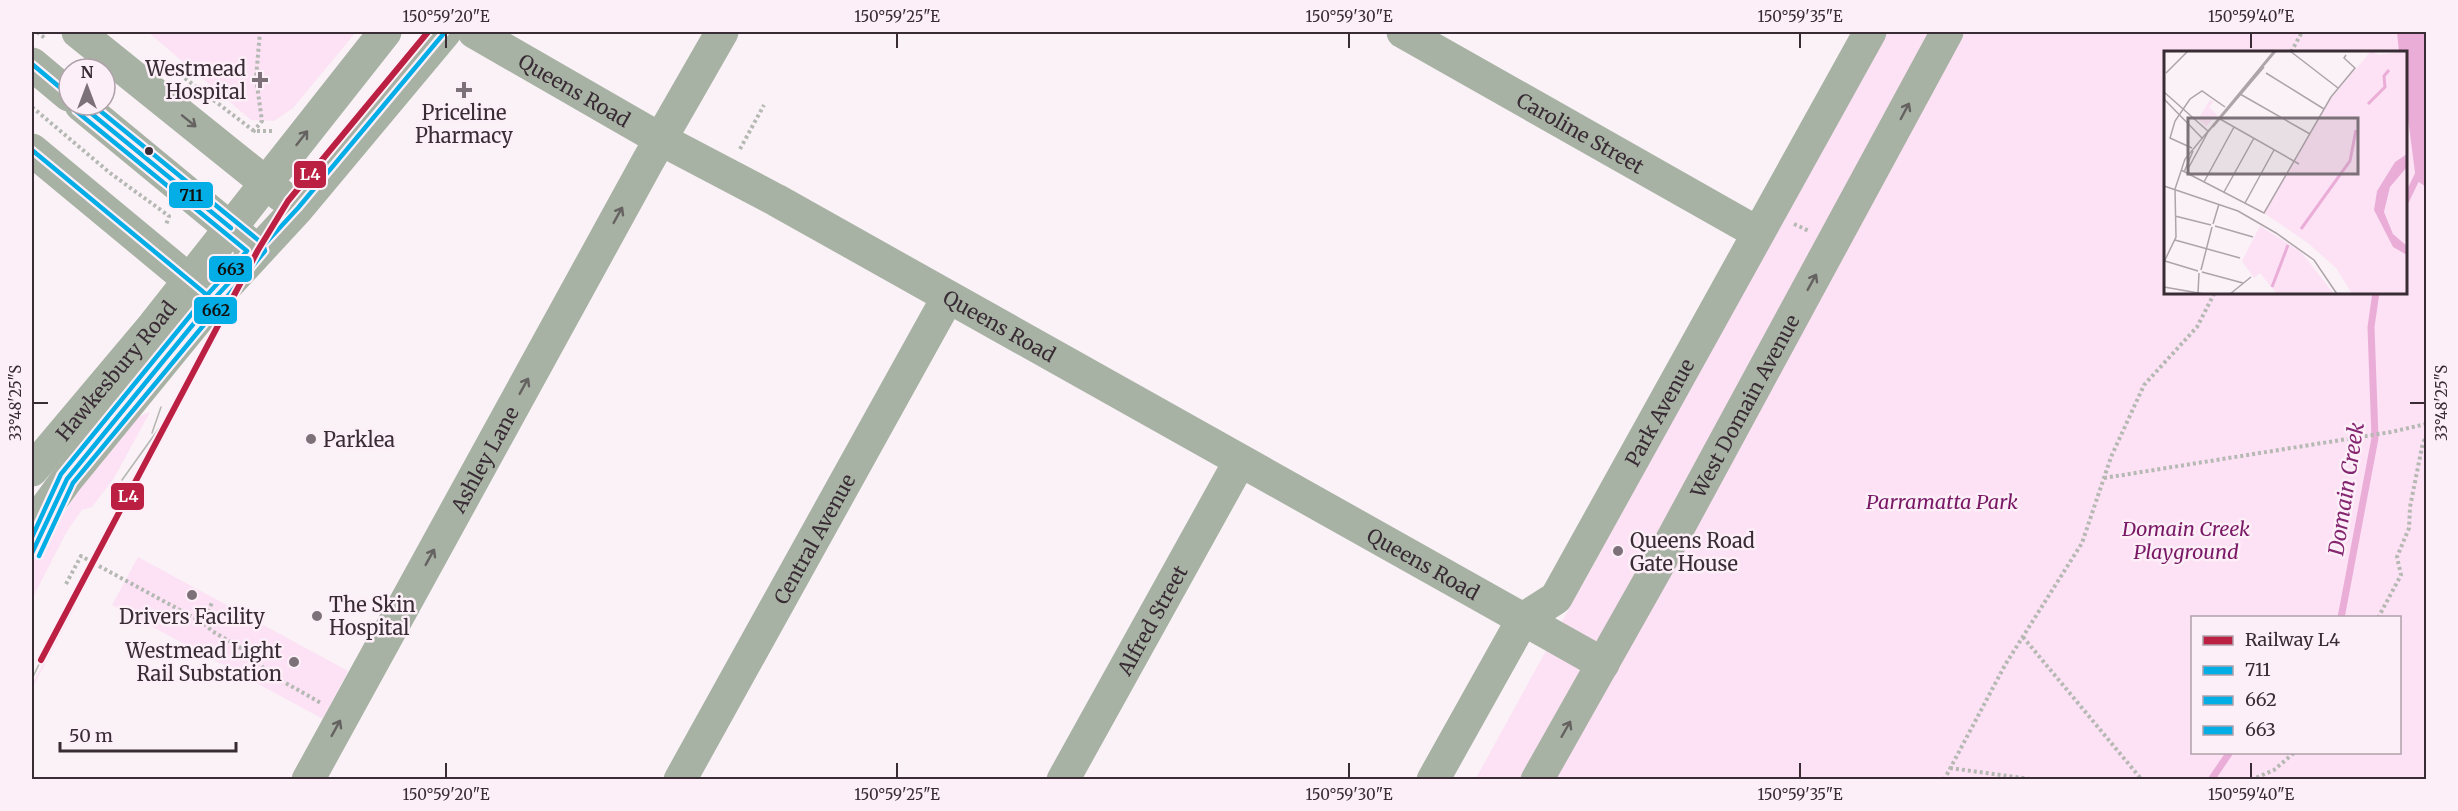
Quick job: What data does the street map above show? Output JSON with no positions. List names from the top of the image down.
{
  "streets": {
    "street": [
      "Queens Road",
      "Caroline Street",
      "Hawkesbury Road",
      "West Domain Avenue",
      "Park Avenue",
      "Ashley Lane",
      "Central Avenue",
      "Alfred Street"
    ]
  },
  "crossings": [
    ["Queens Road", "West Domain Avenue"],
    ["Queens Road", "Park Avenue"],
    ["Queens Road", "Ashley Lane"],
    ["Queens Road", "Central Avenue"],
    ["Queens Road", "Alfred Street"],
    ["Caroline Street", "Park Avenue"]
  ],
  "one_way": ["West Domain Avenue", "Ashley Lane"],
  "water": ["Domain Creek"],
  "parks": ["Parramatta Park", "Domain Creek Playground"],
  "places": {
    "health": ["Westmead Hospital", "Priceline Pharmacy"],
    "other": [
      "Parklea",
      "Queens Road Gate House",
      "Drivers Facility",
      "The Skin Hospital",
      "Westmead Light Rail Substation"
    ]
  },
  "lines": [
    "rail line L4",
    "transit line 711",
    "transit line 662",
    "transit line 663"
  ],
  "legend": [
    "Railway L4",
    "711",
    "662",
    "663"
  ],
  "scale_bar": "50 m",
  "north": "top",
  "coordinates": [
    "150°59'20\"E",
    "150°59'25\"E",
    "150°59'30\"E",
    "150°59'35\"E",
    "150°59'40\"E",
    "33°48'25\"S"
  ]
}
